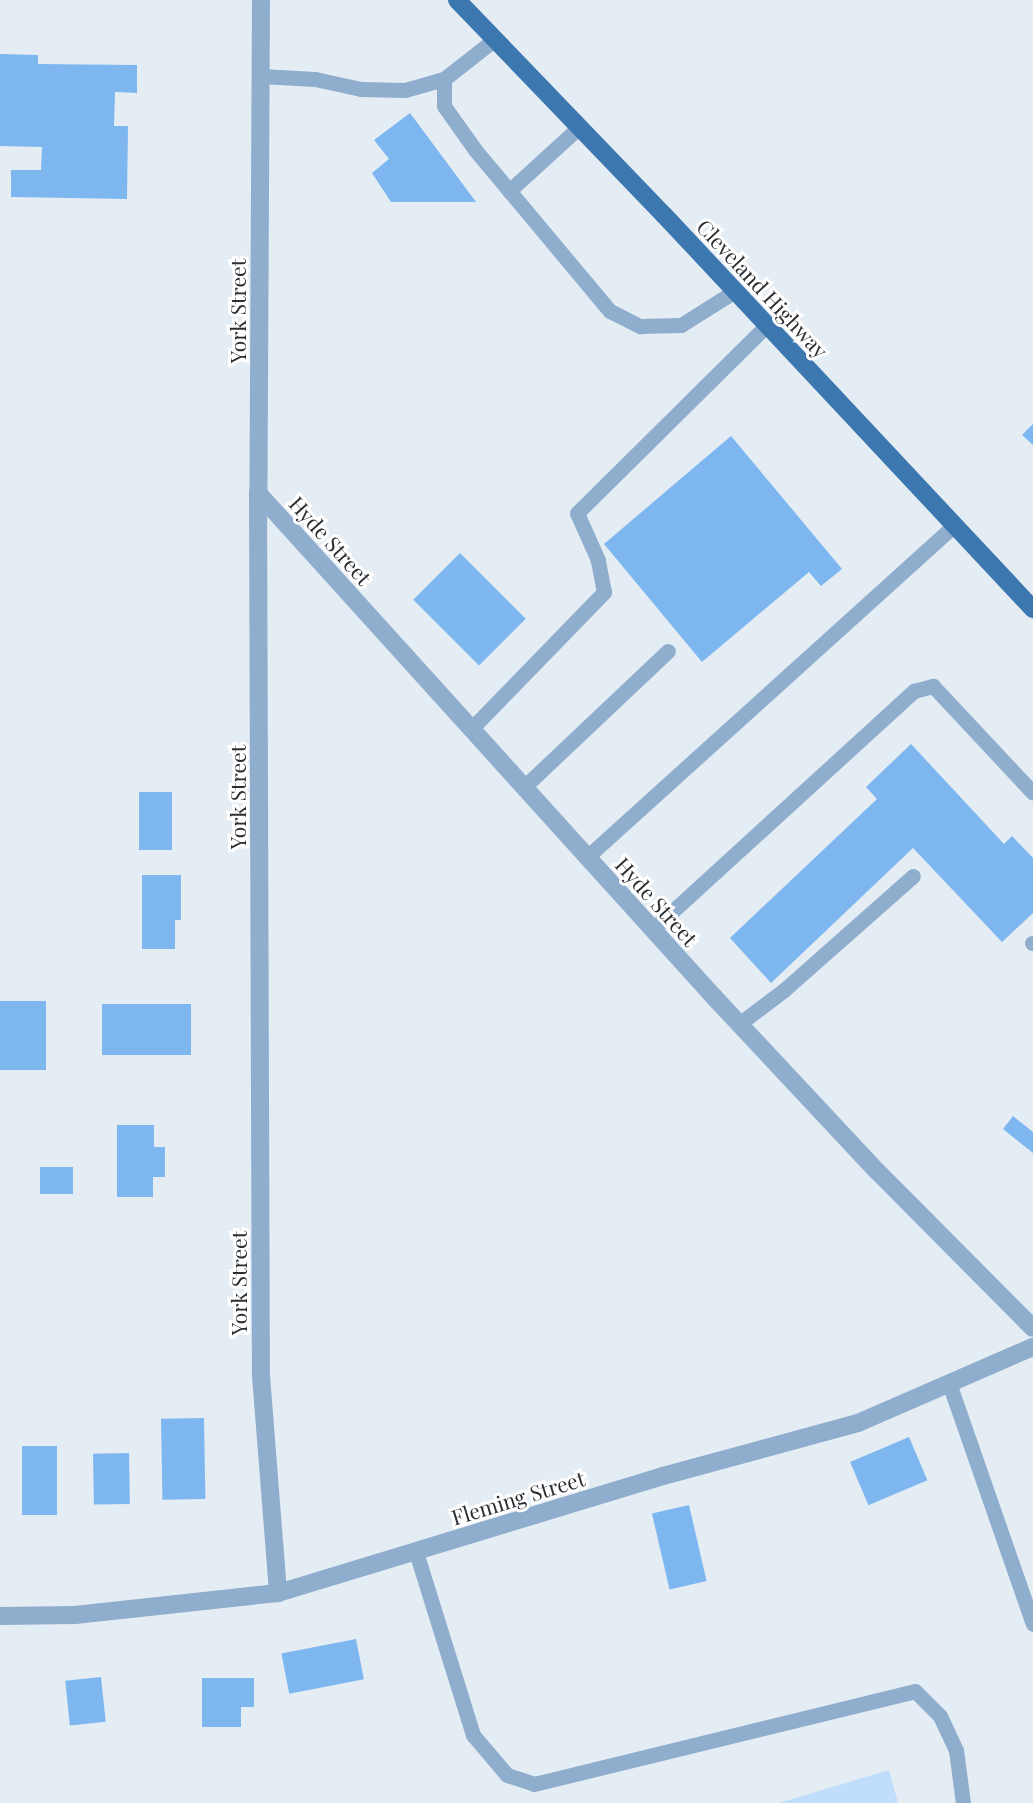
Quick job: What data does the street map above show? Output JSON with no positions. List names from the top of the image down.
{
  "streets": {
    "main road": ["Cleveland Highway"],
    "street": ["York Street", "Hyde Street", "Fleming Street"]
  },
  "crossings": [
    ["York Street", "Hyde Street"],
    ["York Street", "Fleming Street"]
  ]
}
